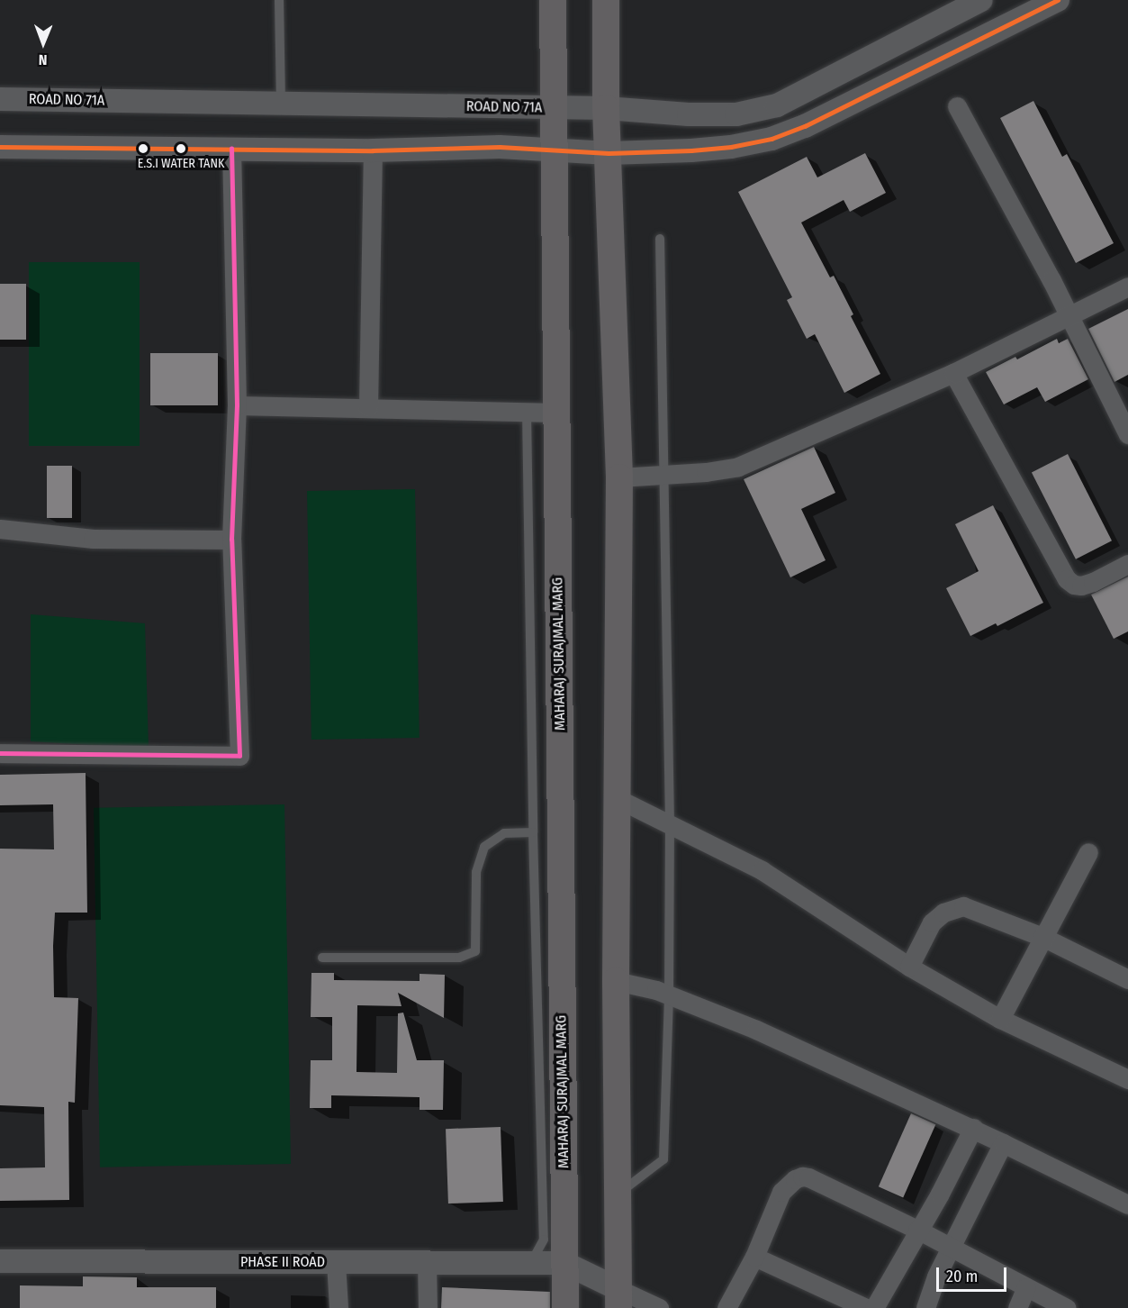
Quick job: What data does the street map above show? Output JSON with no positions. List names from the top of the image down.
{
  "streets": {
    "main road": ["MAHARAJ SURAJMAL MARG"],
    "street": ["ROAD NO 71A", "PHASE II ROAD"]
  },
  "crossings": [
    ["ROAD NO 71A", "MAHARAJ SURAJMAL MARG"],
    ["MAHARAJ SURAJMAL MARG", "PHASE II ROAD"]
  ],
  "places": ["E.S.I WATER TANK"],
  "scale_bar": "20 m",
  "north": "bottom"
}
